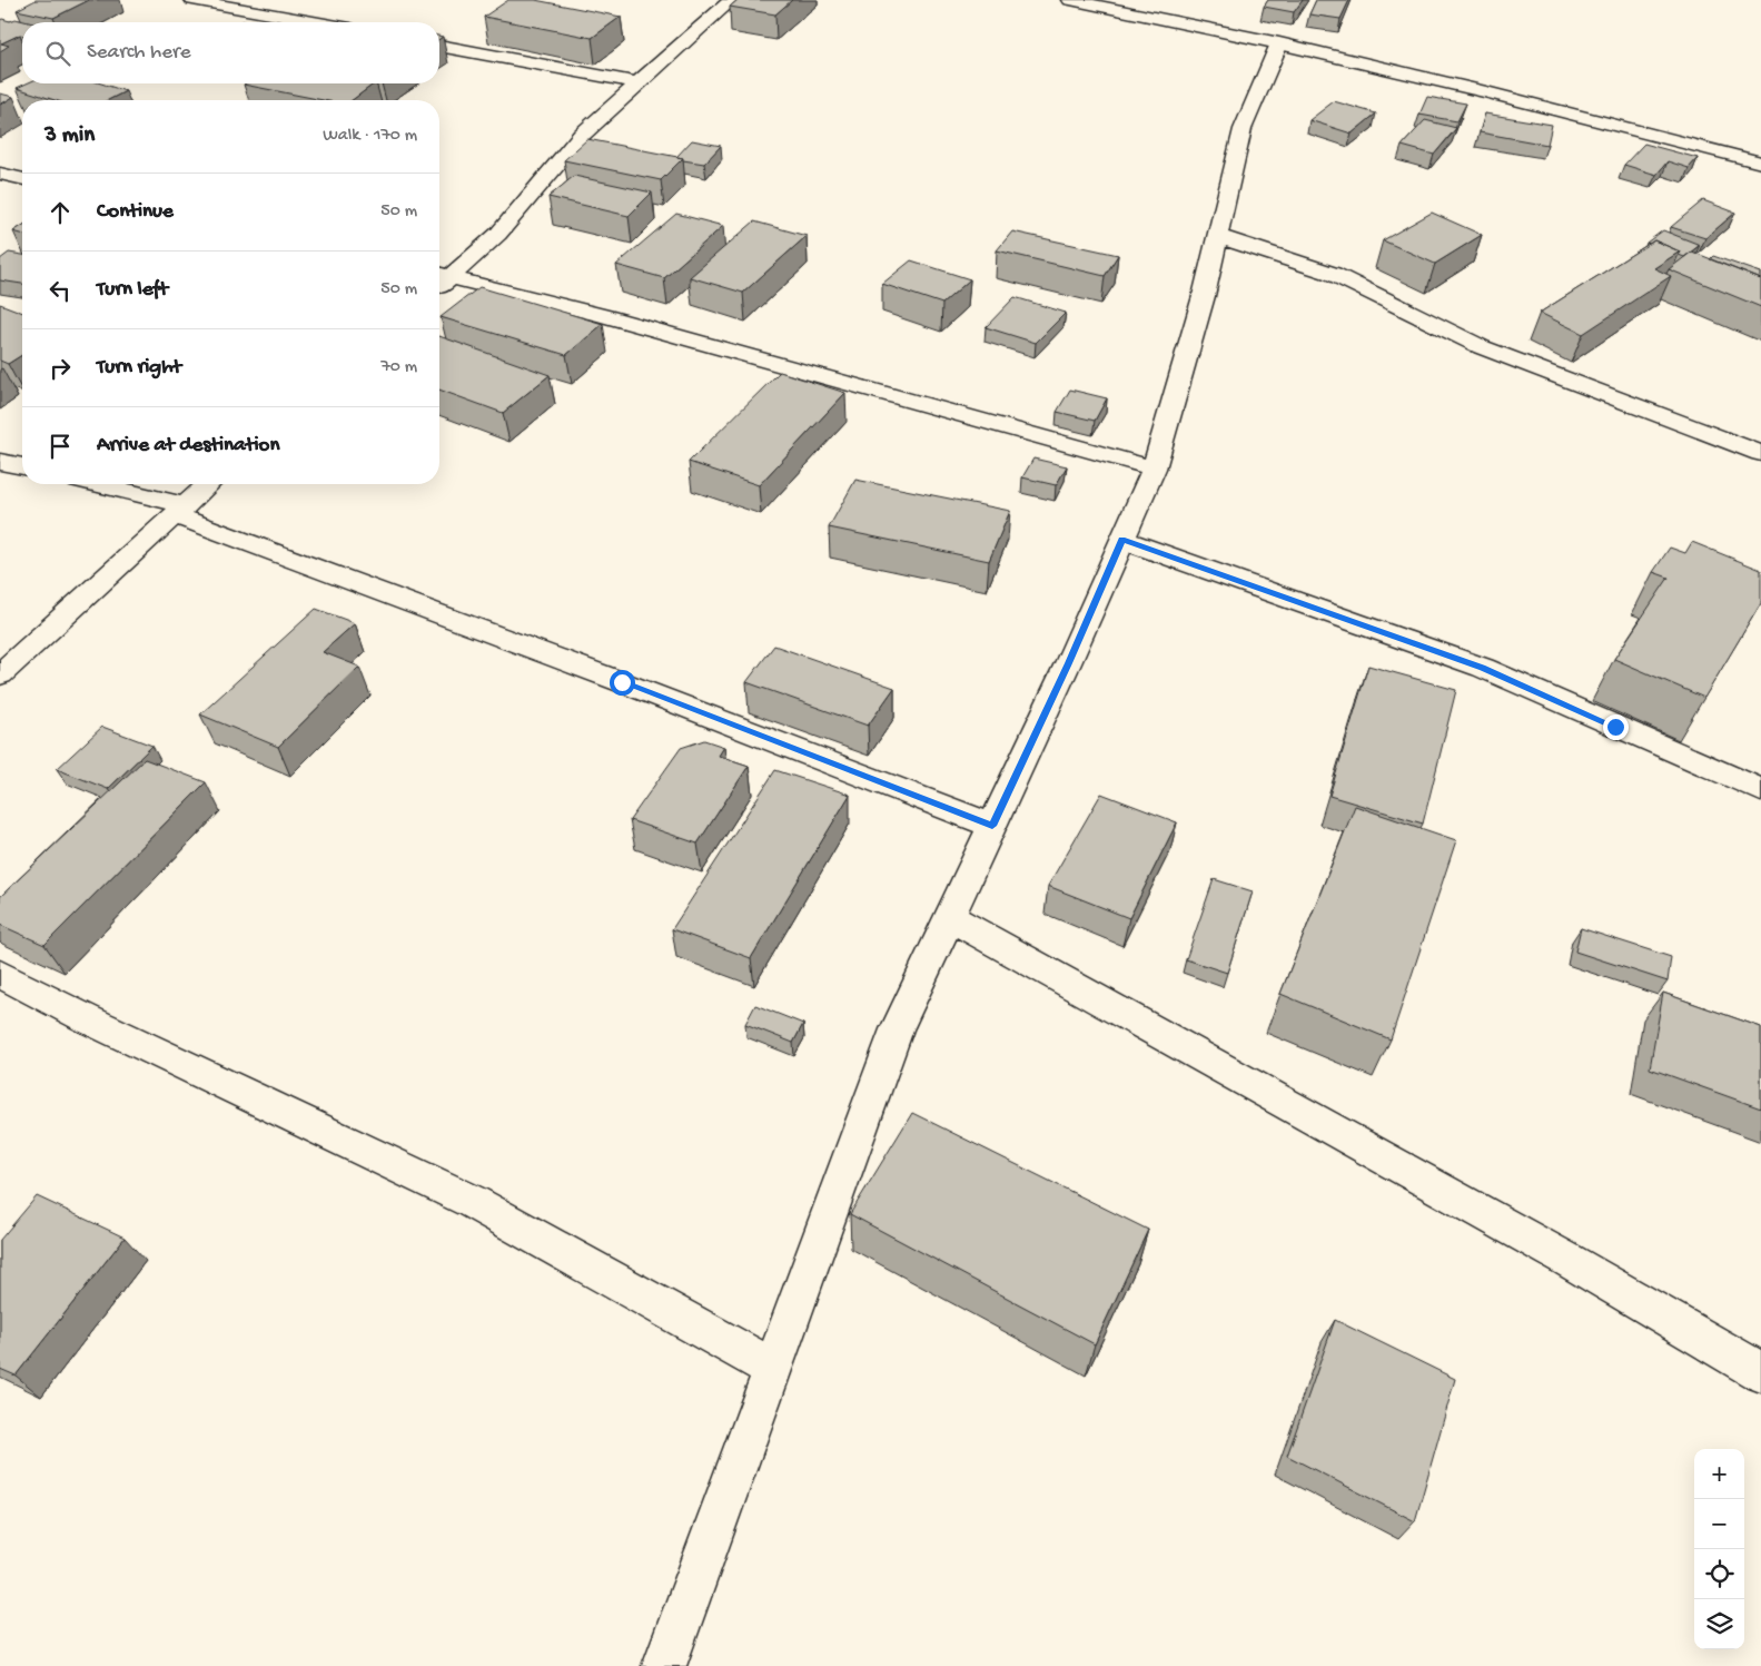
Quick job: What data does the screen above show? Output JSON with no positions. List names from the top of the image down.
{
  "page": {
    "search": "Search here",
    "heading": ["3 min", "Walk · 170 m"],
    "list": [
      ["Continue", "50 m"],
      ["Turn left", "50 m"],
      ["Turn right", "70 m"],
      "Arrive at destination"
    ],
    "map_buttons": ["+", "−"]
  }
}
